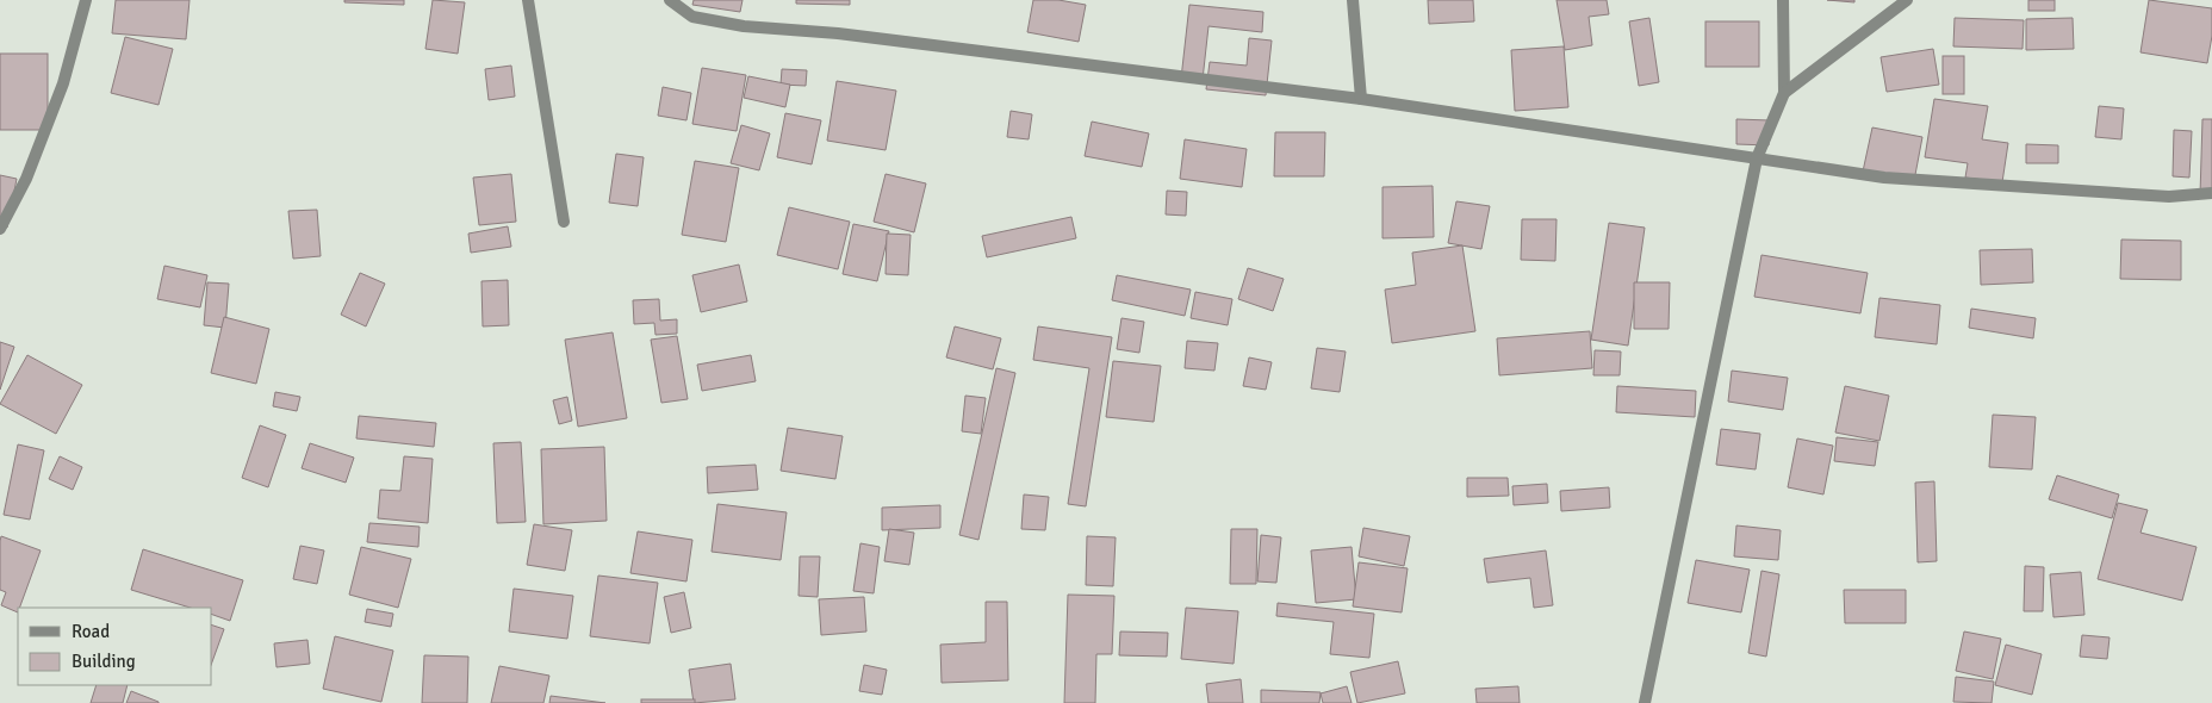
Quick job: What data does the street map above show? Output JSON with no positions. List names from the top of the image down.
{
  "legend": ["Road", "Building"]
}
